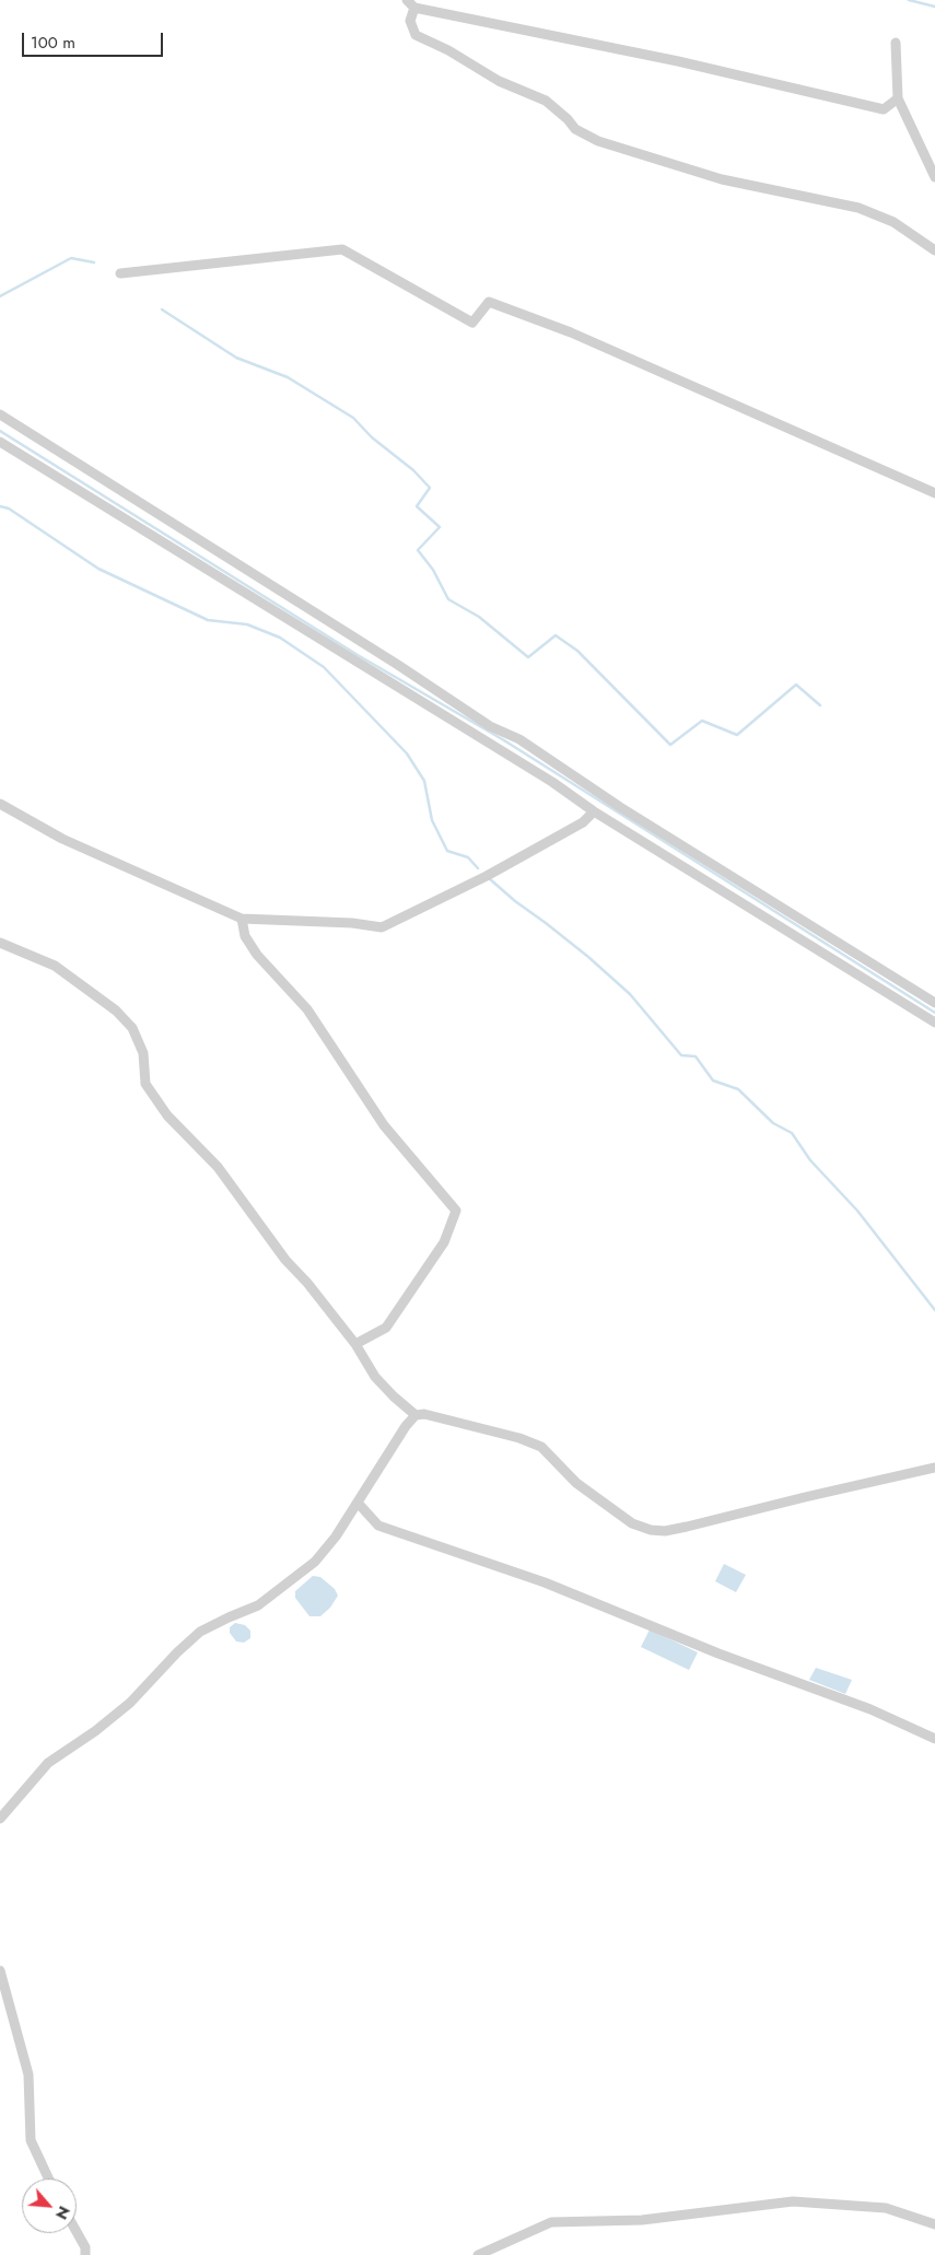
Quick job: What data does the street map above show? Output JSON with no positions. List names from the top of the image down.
{
  "scale_bar": "100 m",
  "north": "bottom right"
}
